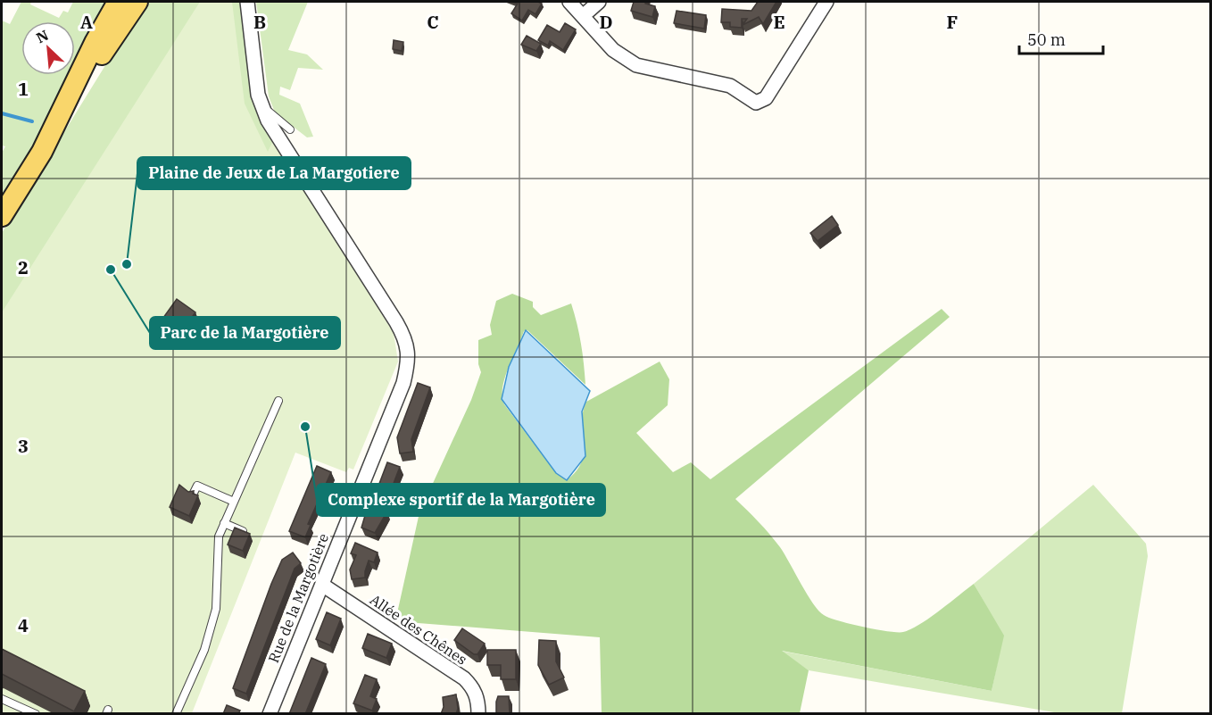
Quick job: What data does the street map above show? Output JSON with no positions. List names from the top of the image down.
{
  "streets": {
    "street": ["Rue de la Margotière", "Allée des Chênes"]
  },
  "crossings": [
    ["Rue de la Margotière", "Allée des Chênes"]
  ],
  "places": ["Plaine de Jeux de La Margotiere", "Parc de la Margotière", "Complexe sportif de la Margotière"],
  "scale_bar": "50 m",
  "north": "top left",
  "grid": {
    "columns": [
      "A",
      "B",
      "C",
      "D",
      "E",
      "F"
    ],
    "rows": [
      "1",
      "2",
      "3",
      "4"
    ]
  }
}
